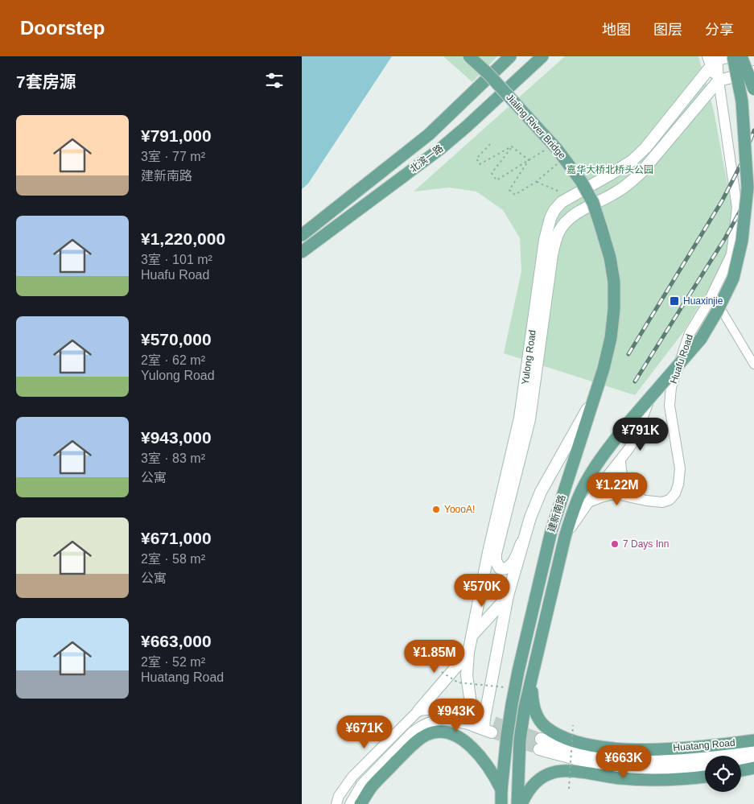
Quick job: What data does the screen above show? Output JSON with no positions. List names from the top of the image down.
{
  "streets": {
    "main road": [
      "Jialing River Bridge",
      "北滨一路",
      "Yulong Road",
      "建新南路",
      "Huatang Road"
    ],
    "street": ["Huafu Road"]
  },
  "crossings": [
    ["Jialing River Bridge", "建新南路"],
    ["Yulong Road", "Huafu Road"],
    ["Huafu Road", "建新南路"],
    ["建新南路", "Huatang Road"]
  ],
  "parks": ["嘉华大桥北桥头公园"],
  "places": {
    "transit": ["Huaxinjie"],
    "other": ["YoooA!", "7 Days Inn"]
  },
  "page": {
    "header": "Doorstep",
    "nav": ["地图", "图层", "分享"],
    "heading": "7套房源",
    "list": [
      {
        "name": "¥791,000",
        "note": "3室 · 77 m² · 建新南路"
      },
      {
        "name": "¥1,220,000",
        "note": "3室 · 101 m² · Huafu Road"
      },
      {
        "name": "¥570,000",
        "note": "2室 · 62 m² · Yulong Road"
      },
      {
        "name": "¥943,000",
        "note": "3室 · 83 m² · 公寓"
      },
      {
        "name": "¥671,000",
        "note": "2室 · 58 m² · 公寓"
      },
      {
        "name": "¥663,000",
        "note": "2室 · 52 m² · Huatang Road"
      }
    ],
    "price": [
      "¥791K",
      "¥1.22M",
      "¥570K",
      "¥1.85M",
      "¥943K",
      "¥671K",
      "¥663K"
    ]
  }
}
